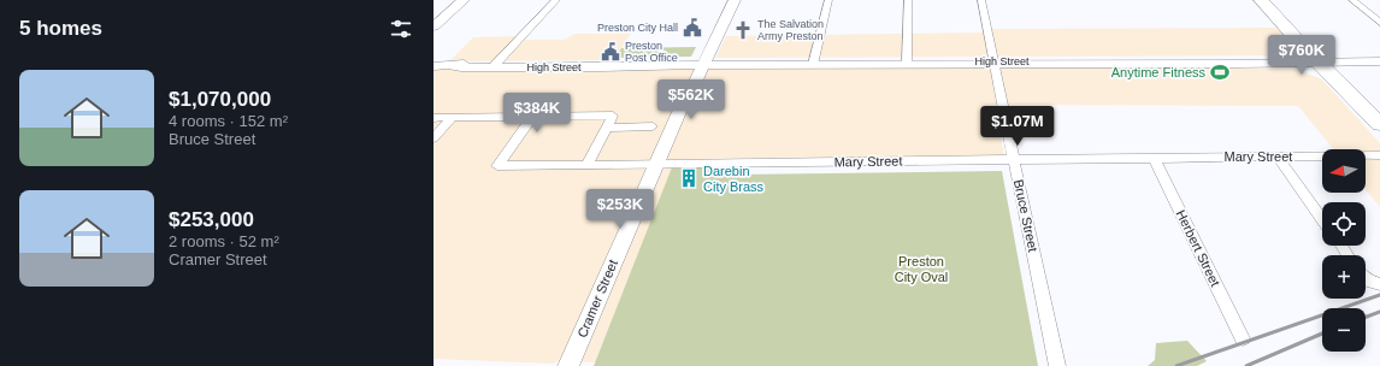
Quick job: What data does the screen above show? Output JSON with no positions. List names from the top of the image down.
{
  "streets": {
    "main road": ["High Street", "Cramer Street"],
    "street": ["Mary Street", "Bruce Street", "Herbert Street"]
  },
  "crossings": [
    ["High Street", "Bruce Street"],
    ["High Street", "Cramer Street"],
    ["Mary Street", "Bruce Street"],
    ["Mary Street", "Herbert Street"],
    ["Mary Street", "Cramer Street"]
  ],
  "parks": ["Preston City Oval"],
  "places": {
    "public building": ["Preston City Hall", "Preston Post Office"],
    "church": ["The Salvation Army Preston"],
    "sports": ["Anytime Fitness"],
    "building": ["Darebin City Brass"]
  },
  "north": "left",
  "page": {
    "heading": "5 homes",
    "price": [
      "$760K",
      "$562K",
      "$384K",
      "$1.07M",
      "$253K"
    ],
    "list": [
      {
        "name": "$1,070,000",
        "note": "4 rooms · 152 m² · Bruce Street"
      },
      {
        "name": "$253,000",
        "note": "2 rooms · 52 m² · Cramer Street"
      }
    ],
    "map_buttons": ["+", "−"]
  }
}
